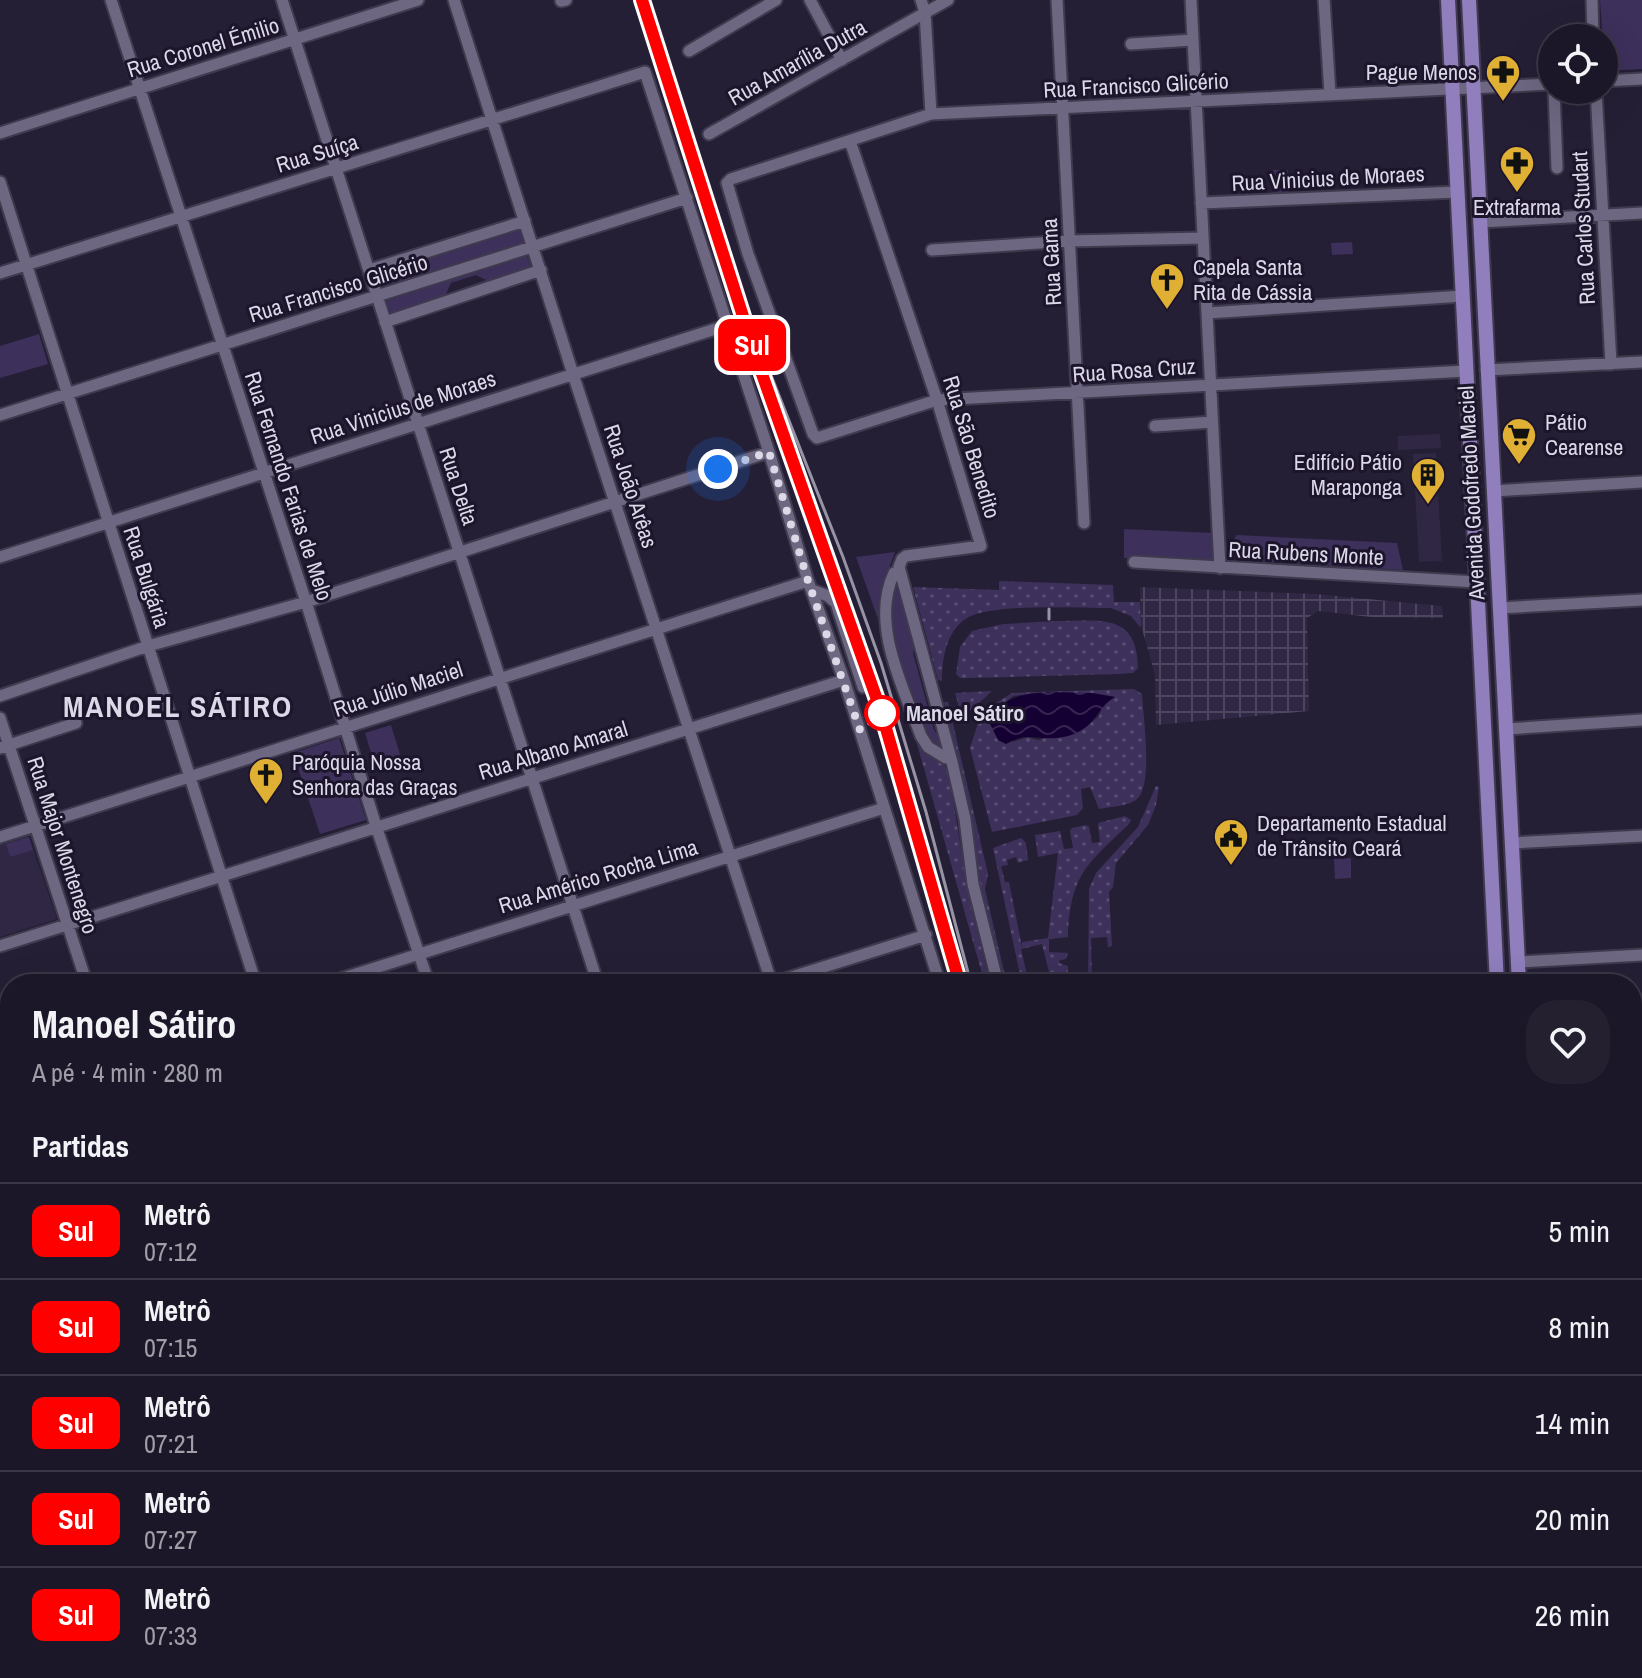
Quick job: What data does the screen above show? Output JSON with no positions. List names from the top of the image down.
{
  "streets": {
    "main road": ["Avenida Godofredo Maciel"],
    "street": [
      "Rua Coronel Émilio",
      "Rua Amarília Dutra",
      "Rua Francisco Glicério",
      "Rua Suíça",
      "Rua Vinicius de Moraes",
      "Rua Carlos Studart",
      "Rua Gama",
      "Rua Rosa Cruz",
      "Rua São Benedito",
      "Rua Fernando Farias de Melo",
      "Rua Delta",
      "Rua João Arêas",
      "Rua Rubens Monte",
      "Rua Bulgária",
      "Rua Júlio Maciel",
      "Rua Albano Amaral",
      "Rua Major Montenegro",
      "Rua Américo Rocha Lima"
    ]
  },
  "crossings": [
    ["Rua Coronel Émilio", "Rua Fernando Farias de Melo"],
    ["Rua Coronel Émilio", "Rua Delta"],
    ["Rua Francisco Glicério", "Rua Suíça"],
    ["Rua Francisco Glicério", "Rua Gama"],
    ["Rua Francisco Glicério", "Rua Rosa Cruz"],
    ["Rua Francisco Glicério", "Rua São Benedito"],
    ["Rua Francisco Glicério", "Rua Fernando Farias de Melo"],
    ["Rua Francisco Glicério", "Rua Delta"],
    ["Rua Francisco Glicério", "Rua João Arêas"],
    ["Rua Francisco Glicério", "Avenida Godofredo Maciel"],
    ["Rua Francisco Glicério", "Rua Bulgária"],
    ["Rua Suíça", "Rua Fernando Farias de Melo"],
    ["Rua Suíça", "Rua Delta"],
    ["Rua Suíça", "Rua João Arêas"],
    ["Rua Suíça", "Rua Bulgária"],
    ["Rua Vinicius de Moraes", "Rua Fernando Farias de Melo"],
    ["Rua Vinicius de Moraes", "Rua Delta"],
    ["Rua Vinicius de Moraes", "Rua João Arêas"],
    ["Rua Vinicius de Moraes", "Avenida Godofredo Maciel"],
    ["Rua Vinicius de Moraes", "Rua Bulgária"],
    ["Rua Gama", "Rua Rosa Cruz"],
    ["Rua Rosa Cruz", "Rua São Benedito"],
    ["Rua Rosa Cruz", "Avenida Godofredo Maciel"],
    ["Rua Fernando Farias de Melo", "Rua Júlio Maciel"],
    ["Rua Fernando Farias de Melo", "Rua Albano Amaral"],
    ["Rua Fernando Farias de Melo", "Rua Américo Rocha Lima"],
    ["Rua Delta", "Rua Júlio Maciel"],
    ["Rua Delta", "Rua Albano Amaral"],
    ["Rua Delta", "Rua Américo Rocha Lima"],
    ["Rua João Arêas", "Rua Júlio Maciel"],
    ["Rua João Arêas", "Rua Albano Amaral"],
    ["Rua João Arêas", "Rua Américo Rocha Lima"],
    ["Avenida Godofredo Maciel", "Rua Rubens Monte"],
    ["Rua Bulgária", "Rua Júlio Maciel"],
    ["Rua Bulgária", "Rua Albano Amaral"],
    ["Rua Júlio Maciel", "Rua Major Montenegro"],
    ["Rua Albano Amaral", "Rua Major Montenegro"]
  ],
  "districts": ["MANOEL SÁTIRO"],
  "places": {
    "pharmacy": ["Pague Menos", "Extrafarma"],
    "church": ["Capela Santa Rita de Cássia", "Paróquia Nossa Senhora das Graças"],
    "supermarket": ["Pátio Cearense"],
    "building": ["Edifício Pátio Maraponga"],
    "other": ["Manoel Sátiro"],
    "public building": ["Departamento Estadual de Trânsito Ceará"]
  },
  "lines": ["metro line Sul"],
  "page": {
    "on_map": "Sul",
    "heading": [
      ["Manoel Sátiro", "A pé · 4 min · 280 m"],
      "Partidas"
    ],
    "list": [
      {
        "mark": "Sul",
        "name": "Metrô",
        "note": "07:12",
        "value": "5 min"
      },
      {
        "mark": "Sul",
        "name": "Metrô",
        "note": "07:15",
        "value": "8 min"
      },
      {
        "mark": "Sul",
        "name": "Metrô",
        "note": "07:21",
        "value": "14 min"
      },
      {
        "mark": "Sul",
        "name": "Metrô",
        "note": "07:27",
        "value": "20 min"
      },
      {
        "mark": "Sul",
        "name": "Metrô",
        "note": "07:33",
        "value": "26 min"
      }
    ]
  }
}
